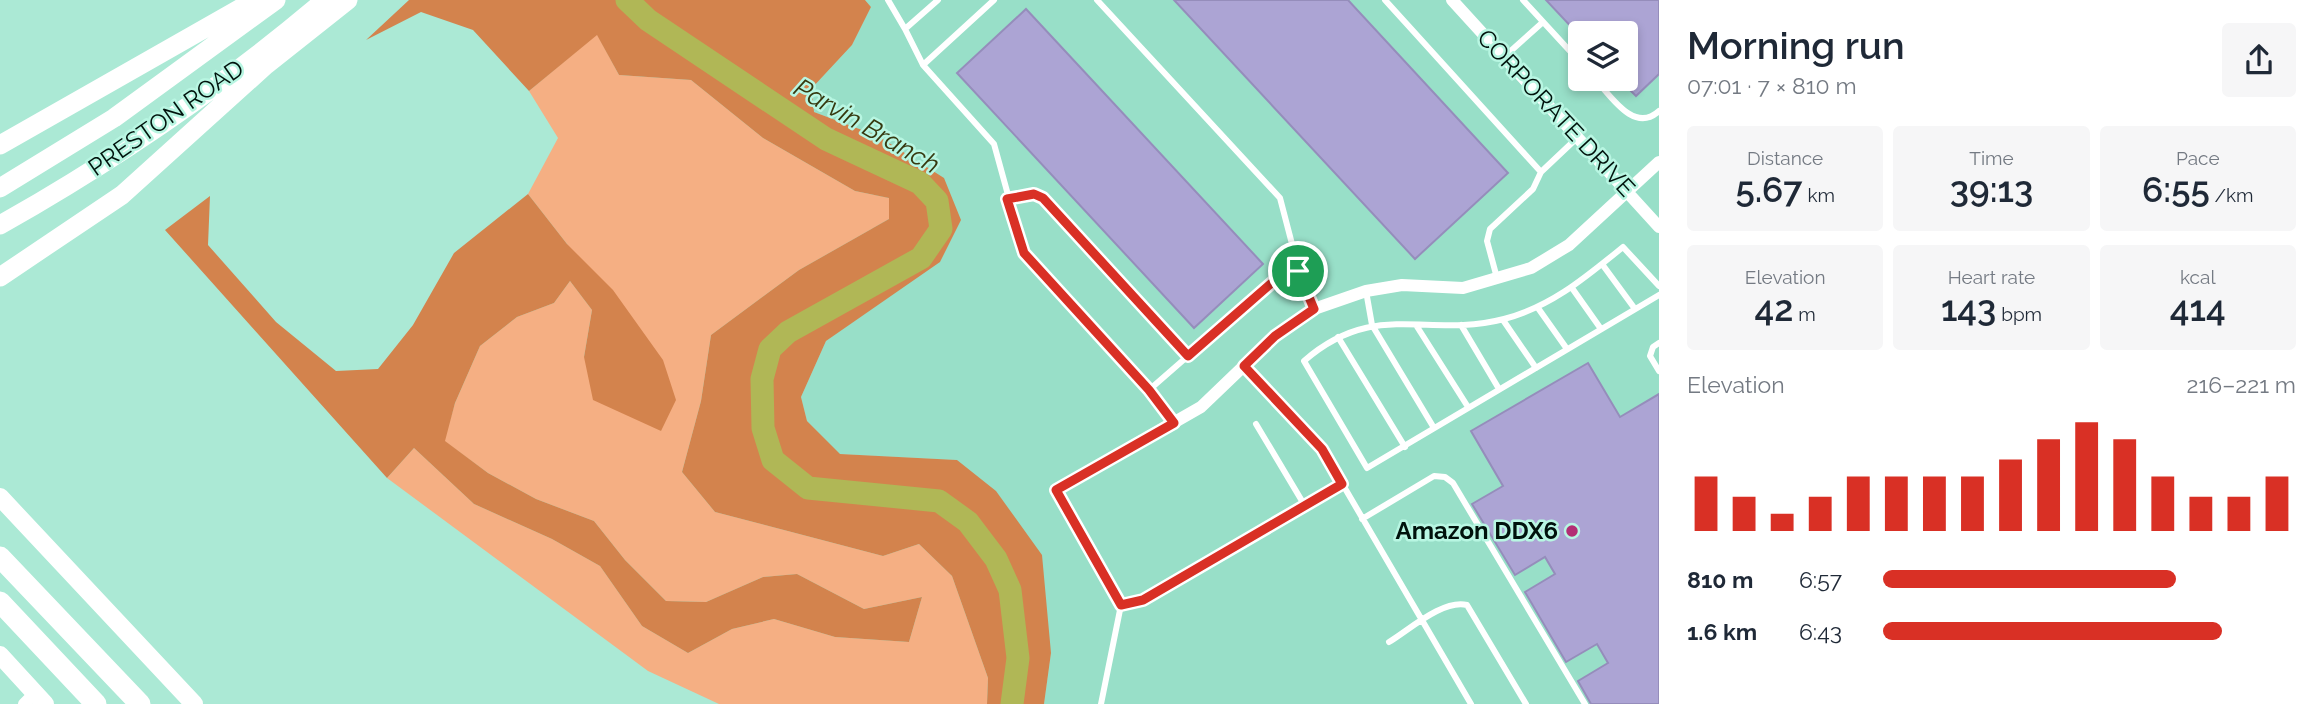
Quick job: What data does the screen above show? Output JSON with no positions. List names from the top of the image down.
{
  "streets": {
    "main road": ["PRESTON ROAD"],
    "street": ["CORPORATE DRIVE"]
  },
  "water": ["Parvin Branch"],
  "places": ["Amazon DDX6"],
  "page": {
    "heading": ["Morning run", "07:01 · 7 × 810 m"],
    "stats": [
      ["Distance", "5.67 km"],
      ["Time", "39:13"],
      ["Pace", "6:55 /km"],
      ["Elevation", "42 m"],
      ["Heart rate", "143 bpm"],
      ["kcal", "414"]
    ],
    "chart": ["Elevation", "216–221 m"],
    "list": [
      {
        "name": "810 m",
        "note": "6:57"
      },
      {
        "name": "1.6 km",
        "note": "6:43"
      }
    ]
  }
}
